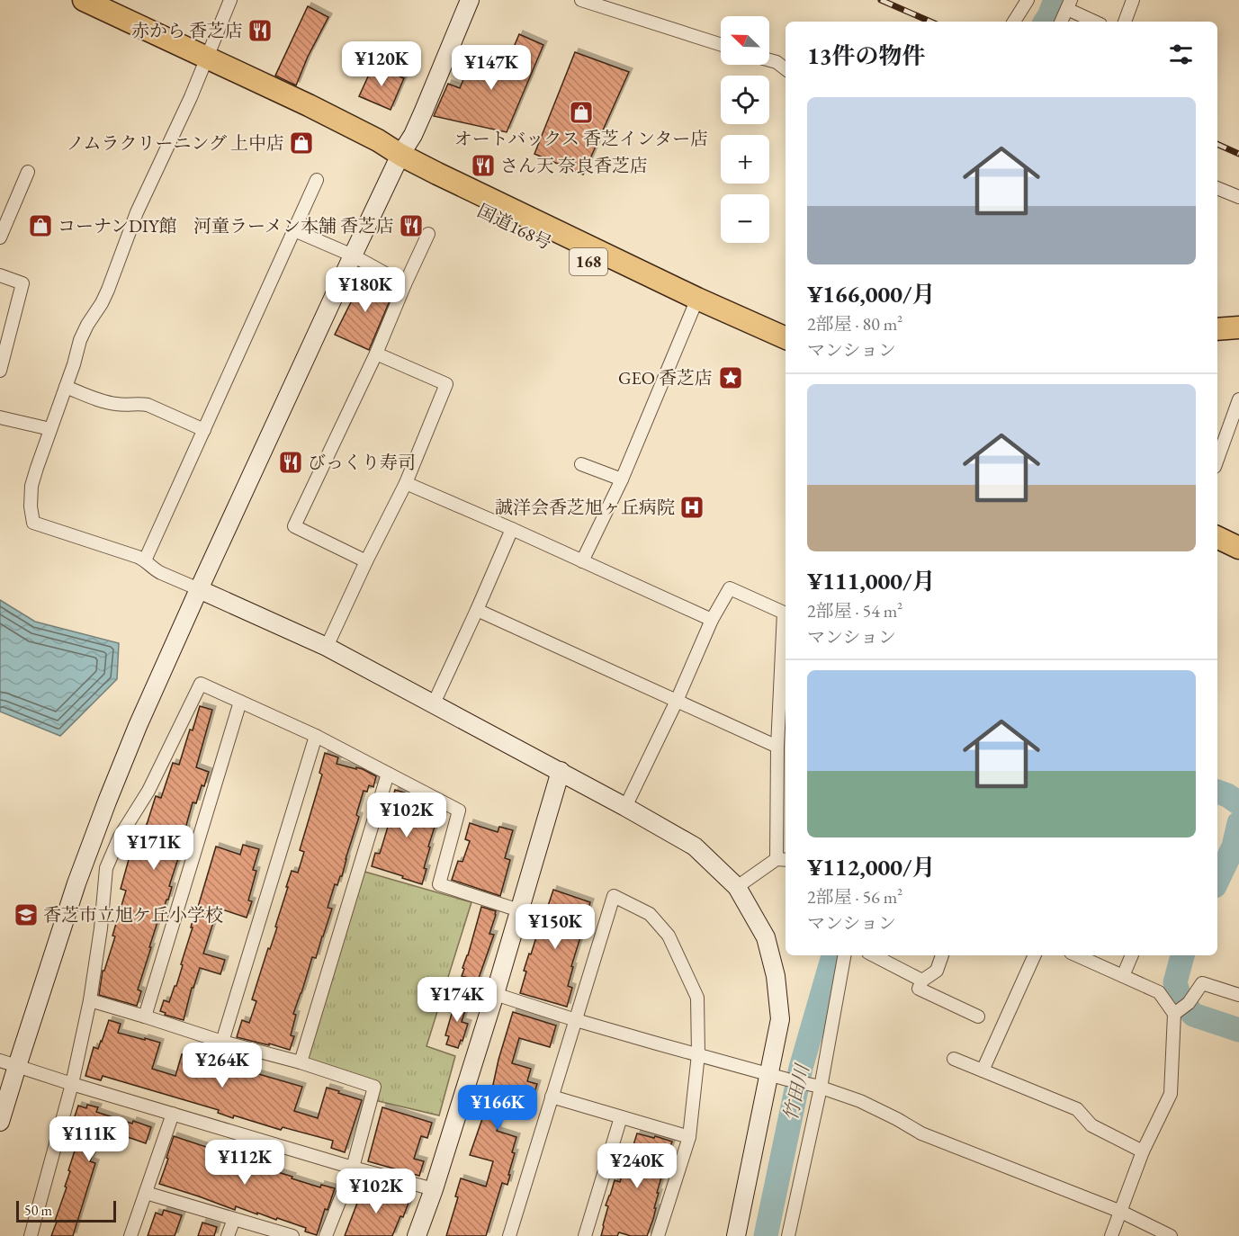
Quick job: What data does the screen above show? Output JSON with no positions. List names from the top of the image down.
{
  "streets": {
    "highway": ["国道168号", "168"]
  },
  "water": ["竹田川"],
  "places": {
    "restaurant": [
      "赤から 香芝店",
      "さん天 奈良香芝店",
      "河童ラーメン本舗 香芝店",
      "びっくり寿司"
    ],
    "shop": ["オートバックス 香芝インター店", "ノムラクリーニング 上中店", "コーナンDIY館"],
    "place": ["GEO 香芝店"],
    "hospital": ["誠洋会香芝旭ヶ丘病院"],
    "school or university": ["香芝市立旭ケ丘小学校"]
  },
  "scale_bar": "50 m",
  "north": "top left",
  "page": {
    "map_buttons": ["+", "−"],
    "heading": "13件の物件",
    "price": [
      "¥120K",
      "¥147K",
      "¥180K",
      "¥102K",
      "¥171K",
      "¥150K",
      "¥174K",
      "¥264K",
      "¥166K",
      "¥111K",
      "¥112K",
      "¥240K",
      "¥102K"
    ],
    "list": [
      {
        "name": "¥166,000/月",
        "note": "2部屋 · 80 m² · マンション"
      },
      {
        "name": "¥111,000/月",
        "note": "2部屋 · 54 m² · マンション"
      },
      {
        "name": "¥112,000/月",
        "note": "2部屋 · 56 m² · マンション"
      }
    ],
    "scale": "50 m"
  }
}
